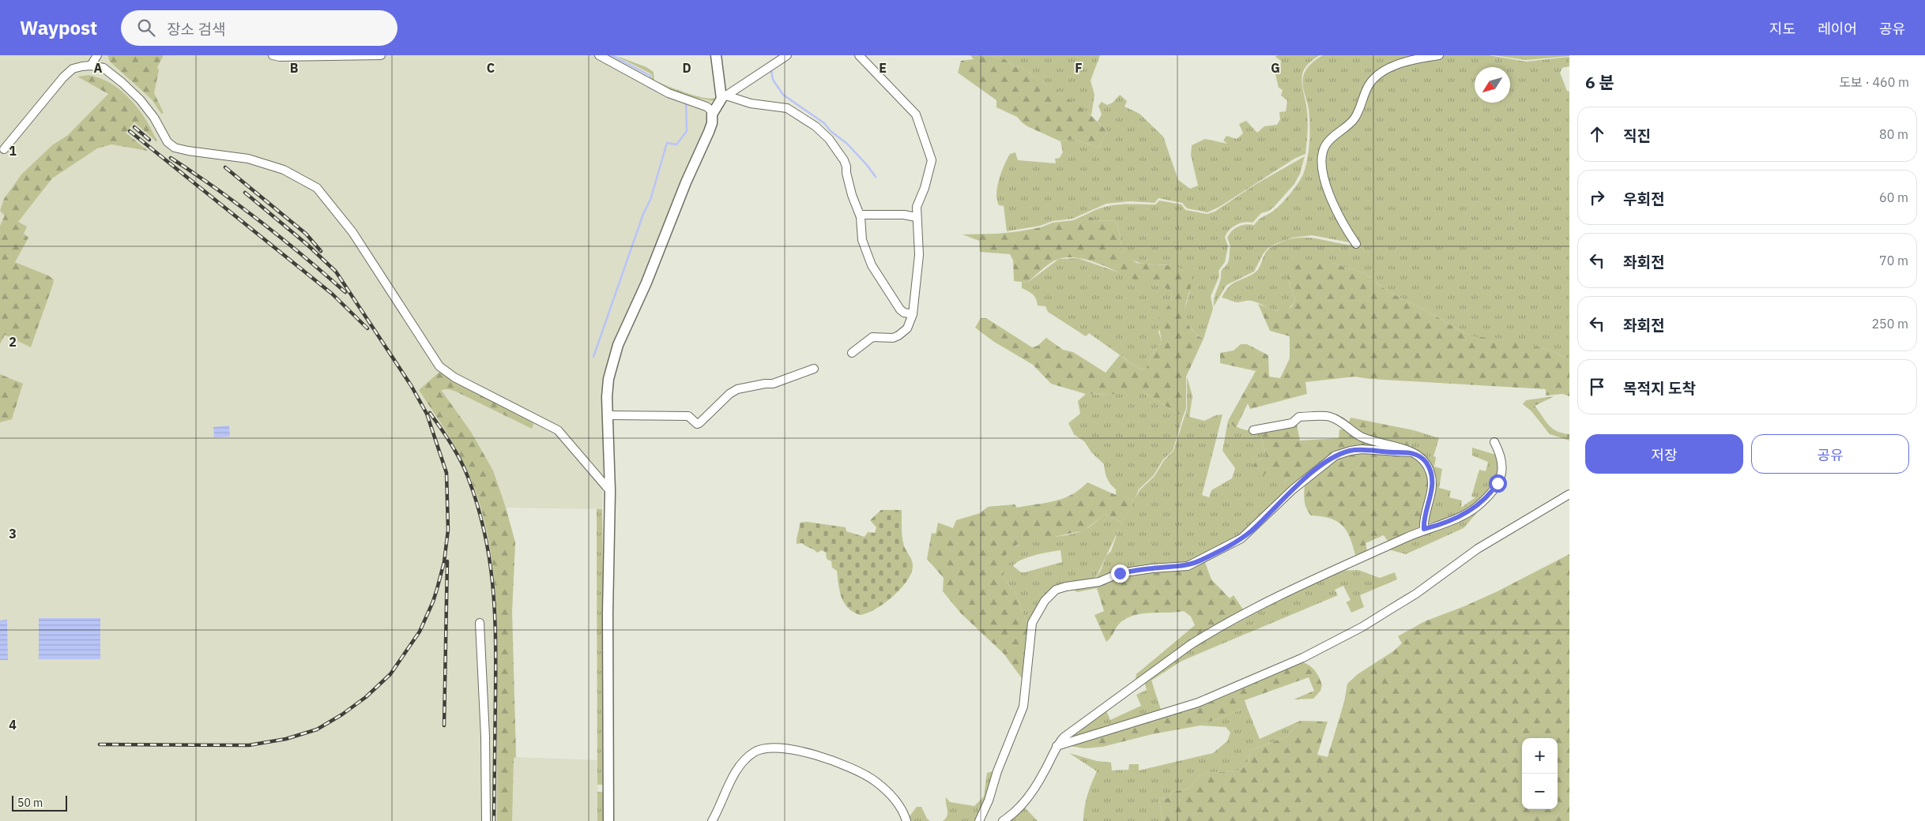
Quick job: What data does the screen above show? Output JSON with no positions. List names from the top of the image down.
{
  "scale_bar": "50 m",
  "north": "bottom left",
  "page": {
    "header": "Waypost",
    "search": "장소 검색",
    "nav": ["지도", "레이어", "공유"],
    "heading": ["6 분", "도보 · 460 m"],
    "list": [
      ["직진", "80 m"],
      ["우회전", "60 m"],
      ["좌회전", "70 m"],
      ["좌회전", "250 m"],
      "목적지 도착"
    ],
    "buttons": ["저장", "공유"],
    "map_buttons": ["+", "−"],
    "scale": "50 m"
  },
  "grid": {
    "columns": [
      "A",
      "B",
      "C",
      "D",
      "E",
      "F",
      "G"
    ],
    "rows": [
      "1",
      "2",
      "3",
      "4"
    ]
  }
}
